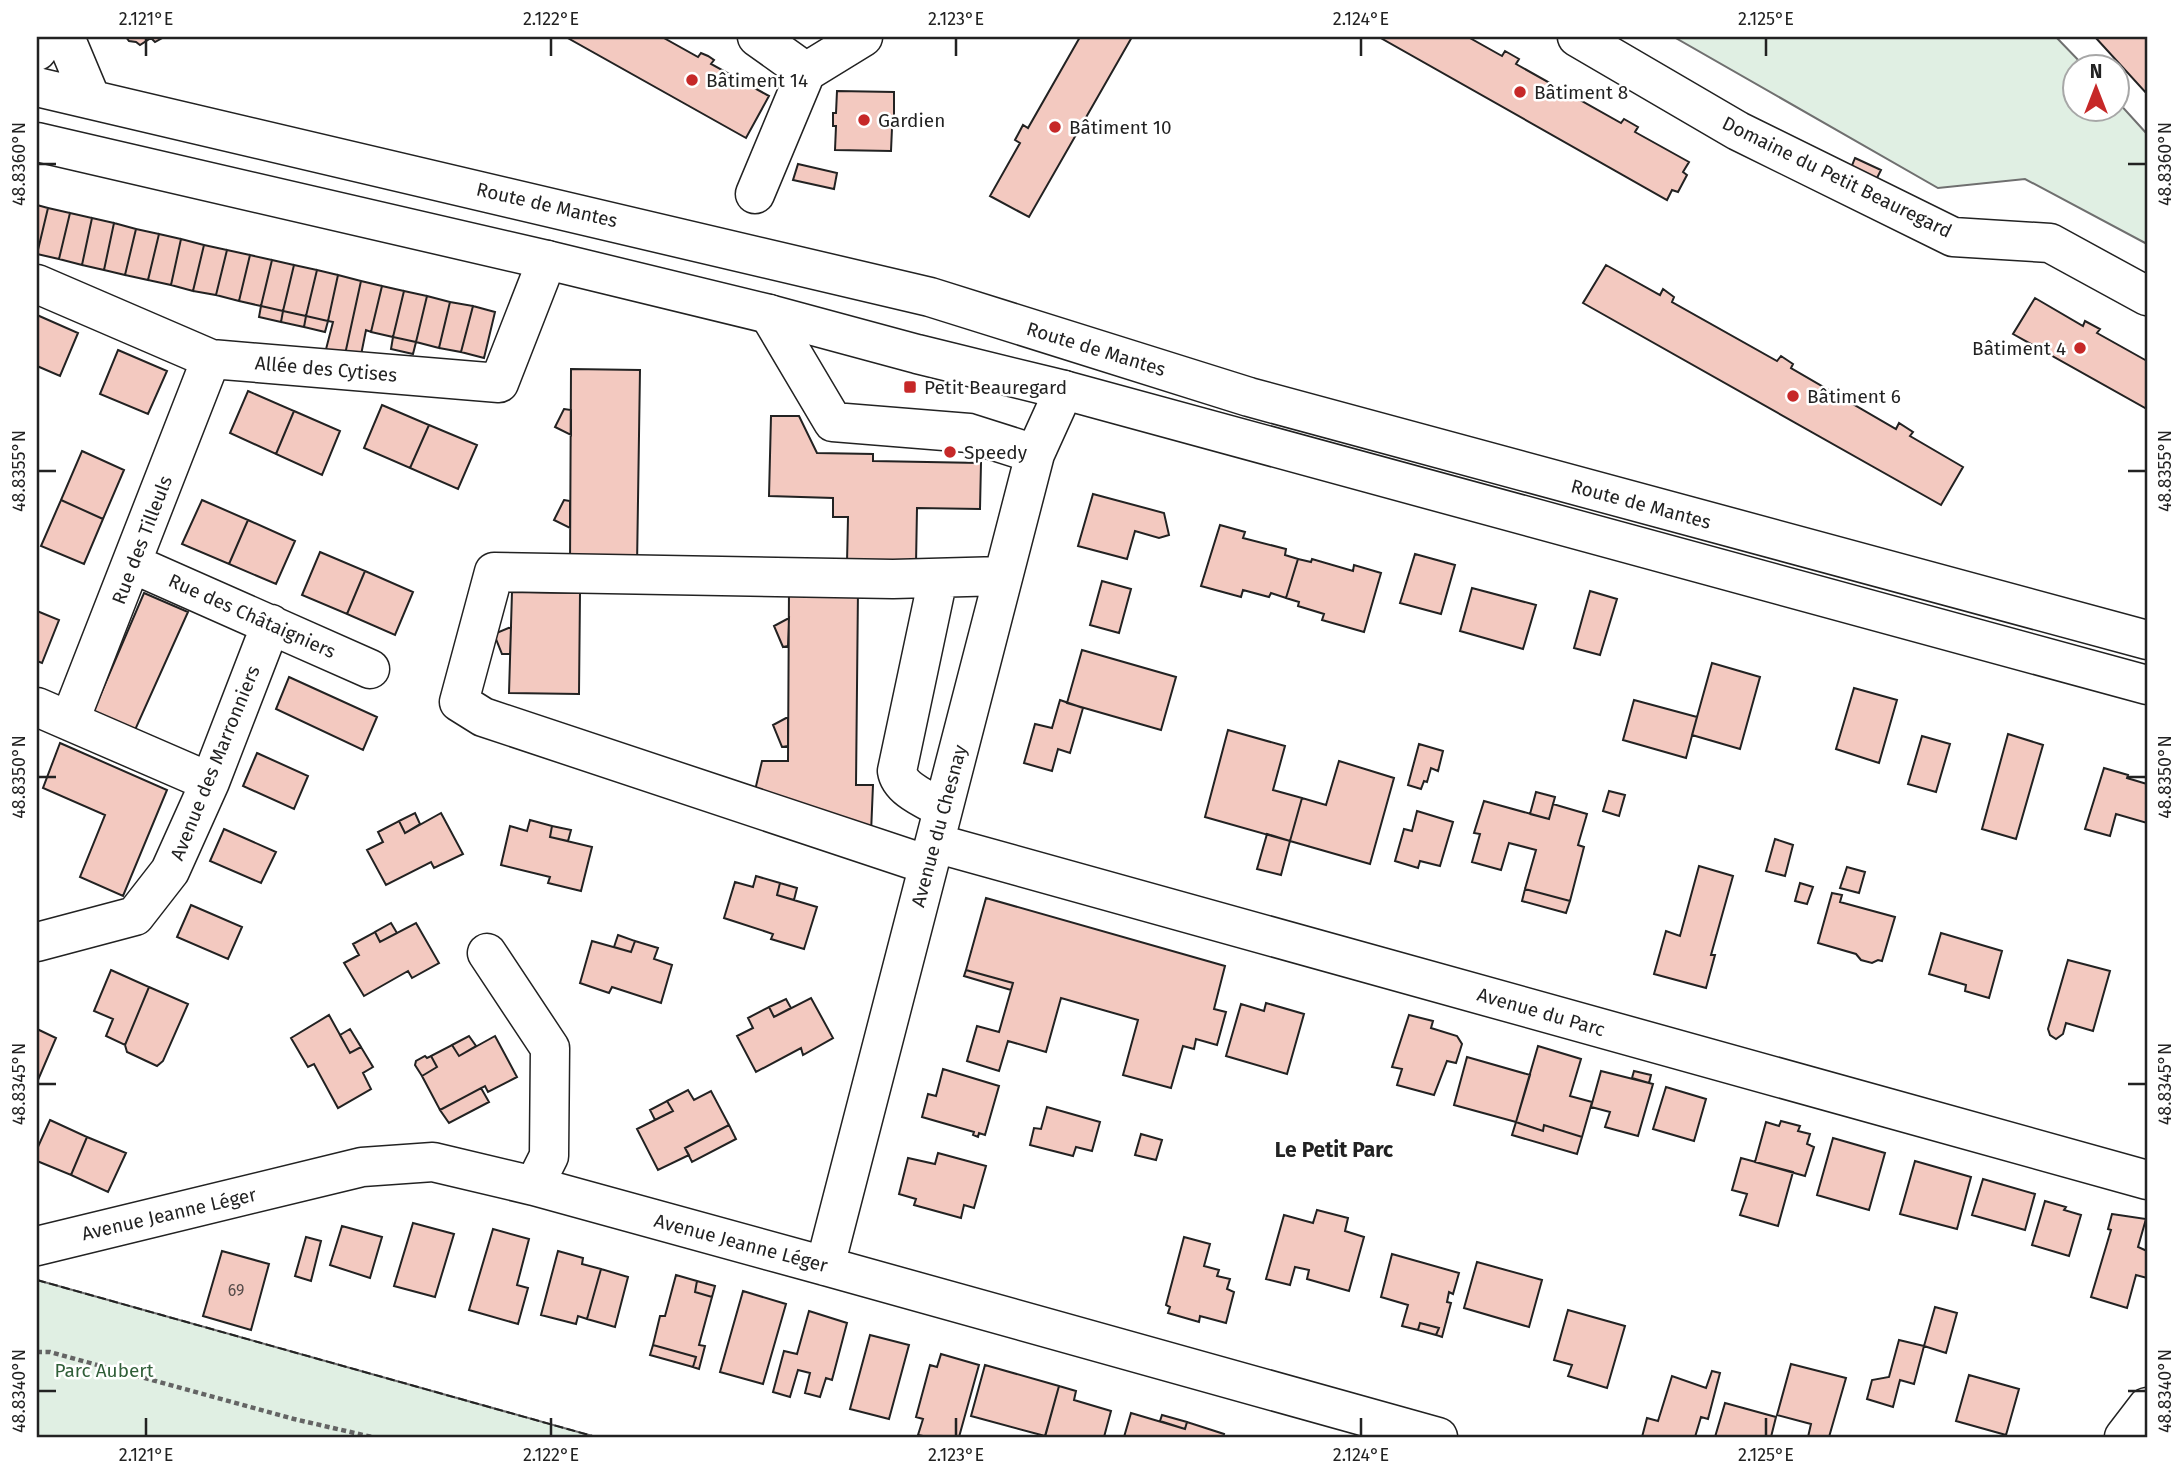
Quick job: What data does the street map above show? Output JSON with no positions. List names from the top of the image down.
{
  "streets": {
    "street": [
      "Domaine du Petit Beauregard",
      "Route de Mantes",
      "Allée des Cytises",
      "Rue des Tilleuls",
      "Rue des Châtaigniers",
      "Avenue des Marronniers",
      "Avenue du Chesnay",
      "Avenue du Parc",
      "Avenue Jeanne Léger"
    ]
  },
  "crossings": [
    ["Allée des Cytises", "Rue des Tilleuls"],
    ["Rue des Tilleuls", "Rue des Châtaigniers"],
    ["Rue des Châtaigniers", "Avenue des Marronniers"],
    ["Avenue du Chesnay", "Avenue du Parc"],
    ["Avenue du Chesnay", "Avenue Jeanne Léger"]
  ],
  "districts": ["Le Petit Parc"],
  "parks": ["Parc Aubert"],
  "places": {
    "other": [
      "Bâtiment 14",
      "Bâtiment 8",
      "Gardien",
      "Bâtiment 10",
      "Bâtiment 4",
      "Bâtiment 6",
      "Speedy"
    ],
    "transit": ["Petit Beauregard"]
  },
  "house_numbers": ["69"],
  "north": "top",
  "coordinates": [
    "2.121°E",
    "2.122°E",
    "2.123°E",
    "2.124°E",
    "2.125°E",
    "48.8360°N",
    "48.8355°N",
    "48.8350°N",
    "48.8345°N",
    "48.8340°N"
  ]
}
